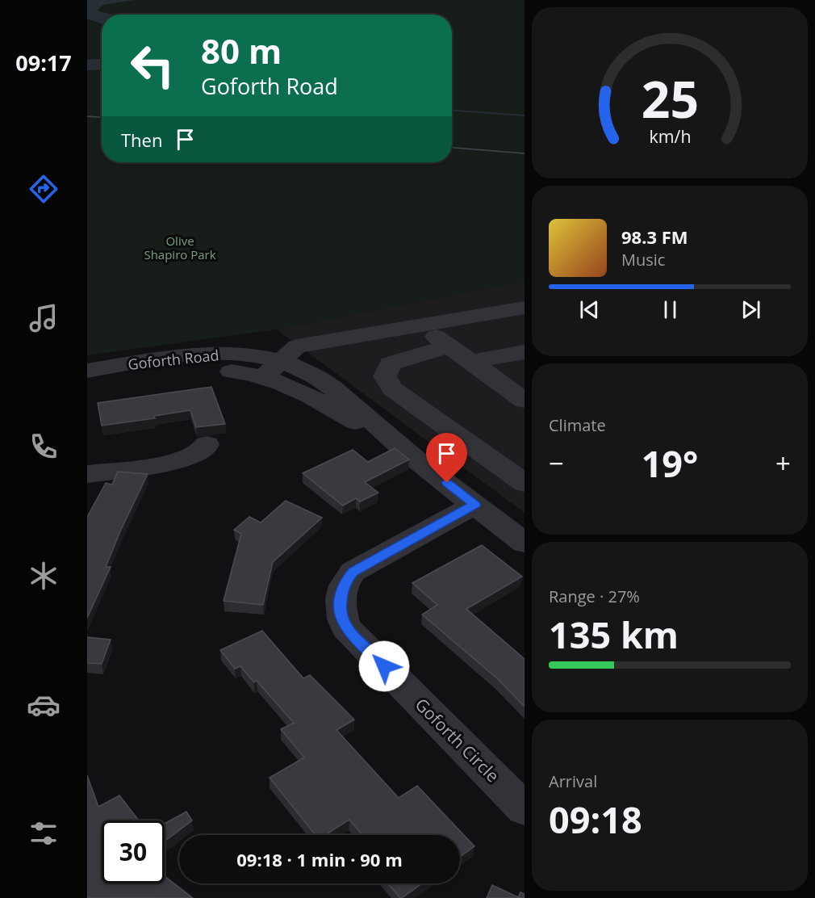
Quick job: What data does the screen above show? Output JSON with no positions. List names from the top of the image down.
{
  "streets": {
    "street": ["Goforth Road", "Goforth Circle"]
  },
  "crossings": [
    ["Goforth Road", "Goforth Circle"]
  ],
  "parks": ["Olive Shapiro Park"],
  "page": {
    "tabs": "09:17",
    "turn": ["80 m", "Goforth Road"],
    "then": "Then",
    "song": ["98.3 FM", "Music"],
    "tile": [
      "Climate",
      ["Range · 27%", "135 km"],
      ["Arrival", "09:18"]
    ],
    "heat": ["−", "19°", "+"],
    "limit": "30",
    "trip": "09:18 · 1 min · 90 m",
    "gauge": ["25", "km/h"]
  }
}
